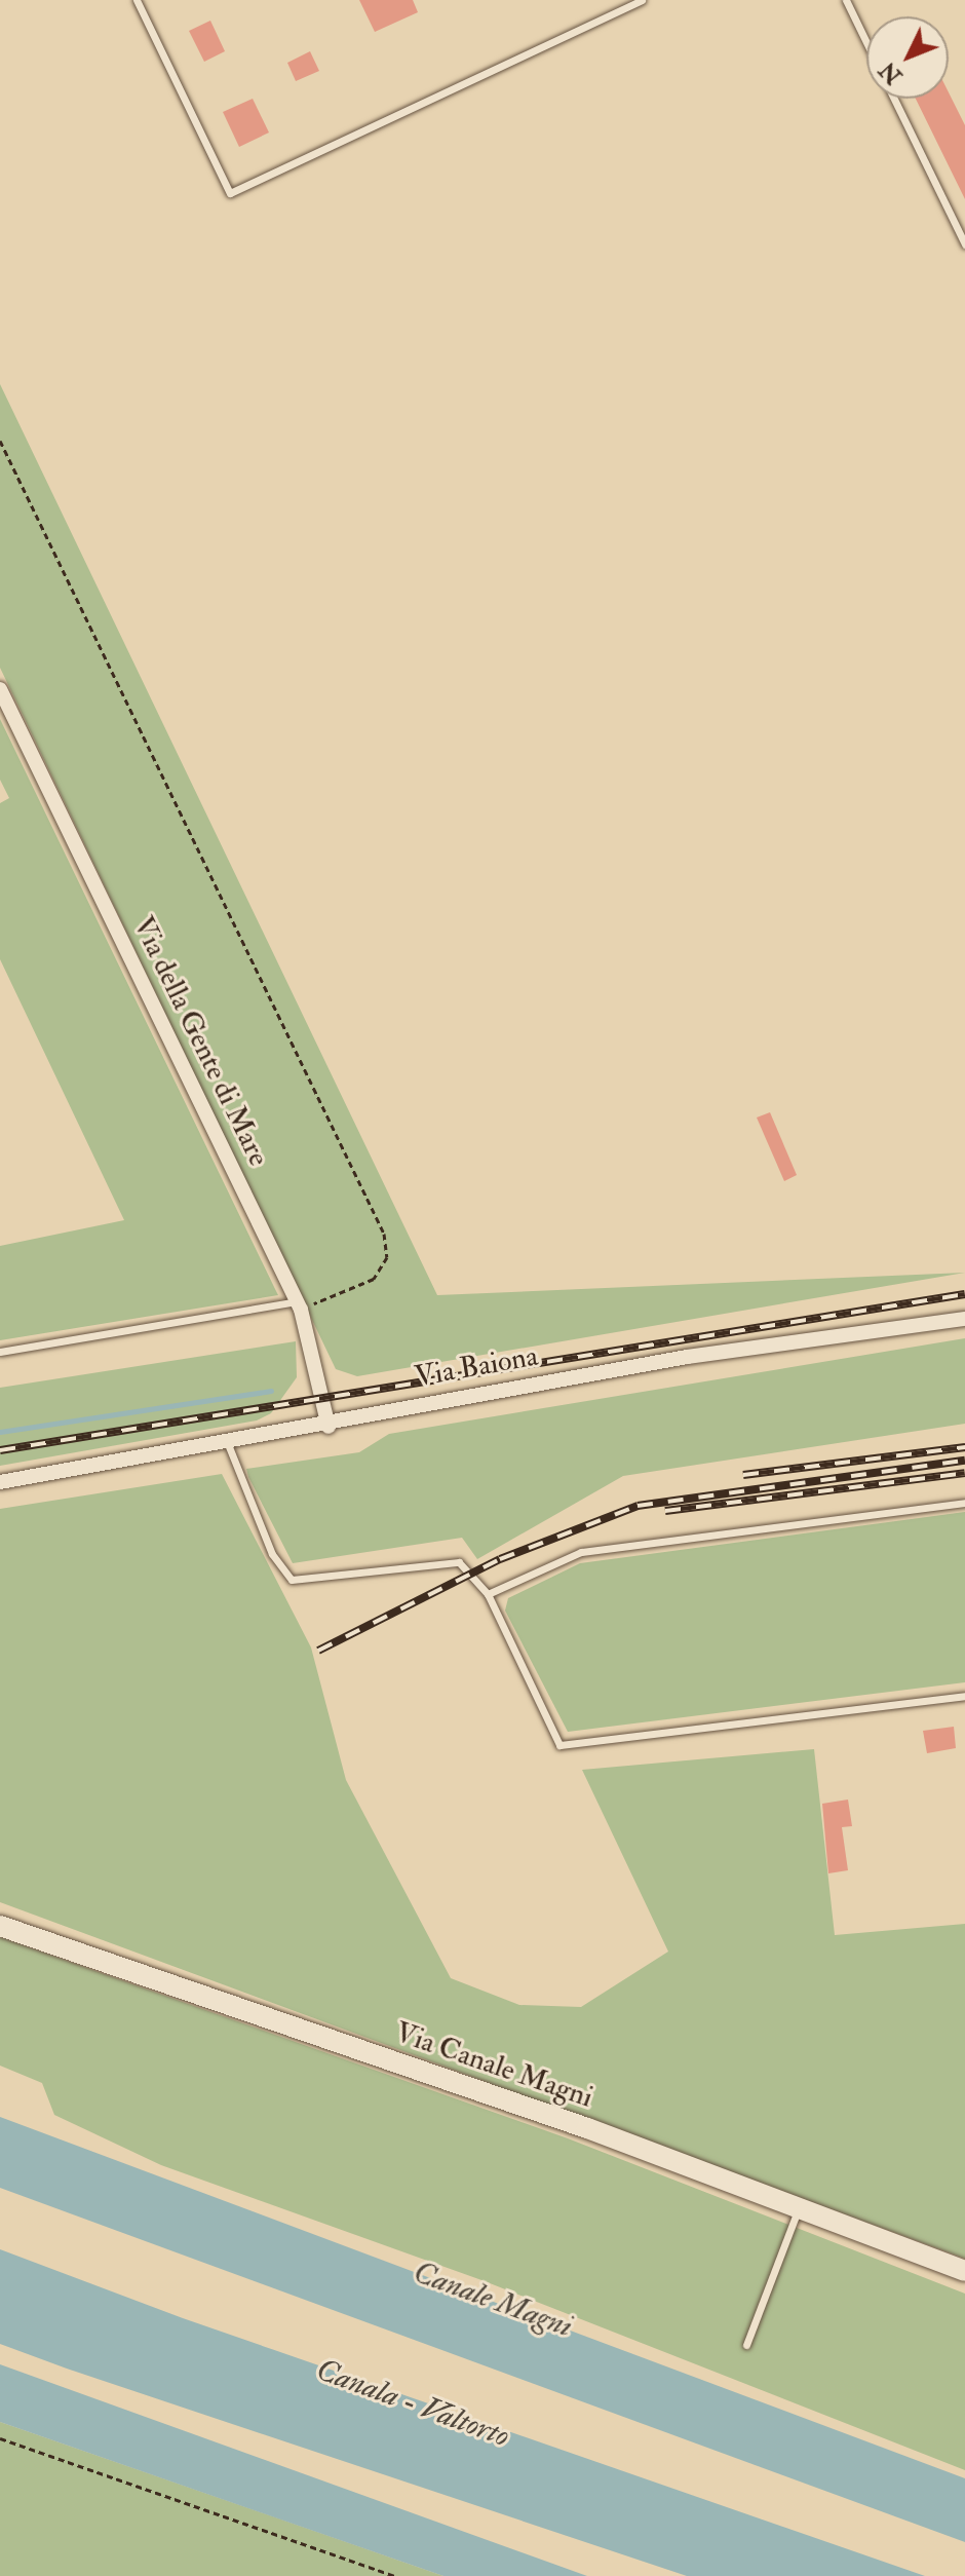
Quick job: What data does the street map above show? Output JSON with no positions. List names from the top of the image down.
{
  "streets": {
    "main road": ["Via Canale Magni"],
    "street": ["Via della Gente di Mare", "Via Baiona"]
  },
  "crossings": [
    ["Via della Gente di Mare", "Via Baiona"]
  ],
  "water": ["Canale Magni", "Canala - Valtorto"],
  "north": "bottom left"
}
